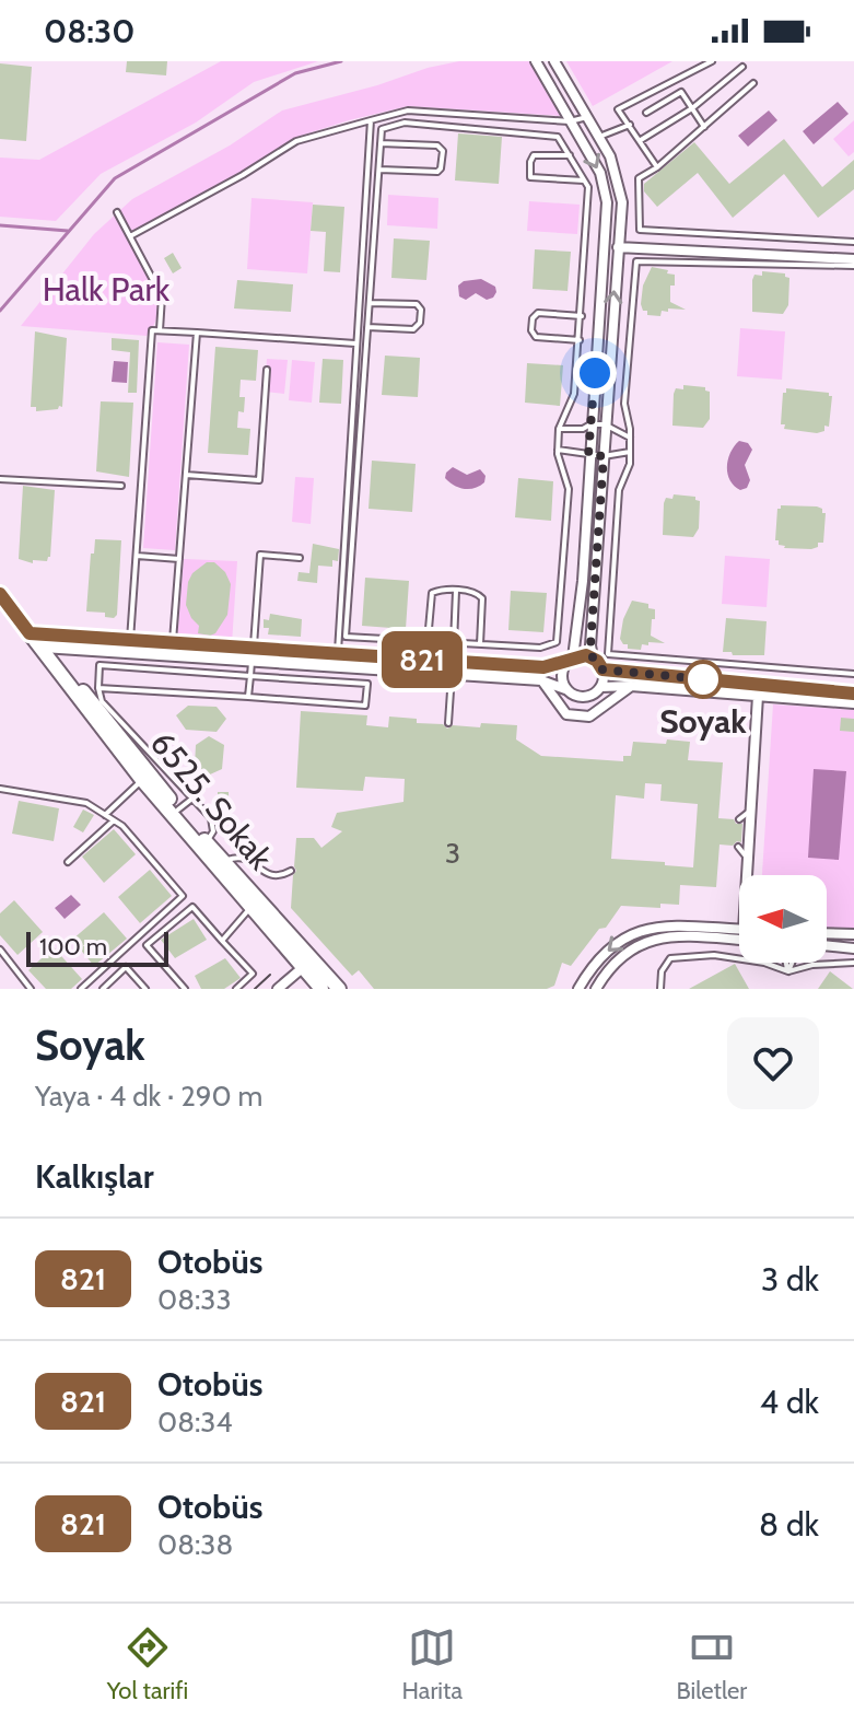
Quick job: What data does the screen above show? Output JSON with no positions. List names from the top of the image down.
{
  "streets": {
    "street": ["6525. Sokak"]
  },
  "parks": ["Halk Park"],
  "places": ["Soyak"],
  "lines": ["bus line 821"],
  "house_numbers": ["3"],
  "scale_bar": "100 m",
  "north": "left",
  "page": {
    "status": "08:30",
    "on_map": "821",
    "scale": "100 m",
    "heading": [
      ["Soyak", "Yaya · 4 dk · 290 m"],
      "Kalkışlar"
    ],
    "list": [
      {
        "mark": "821",
        "name": "Otobüs",
        "note": "08:33",
        "value": "3 dk"
      },
      {
        "mark": "821",
        "name": "Otobüs",
        "note": "08:34",
        "value": "4 dk"
      },
      {
        "mark": "821",
        "name": "Otobüs",
        "note": "08:38",
        "value": "8 dk"
      }
    ],
    "tabs": ["Yol tarifi", "Harita", "Biletler"]
  }
}
